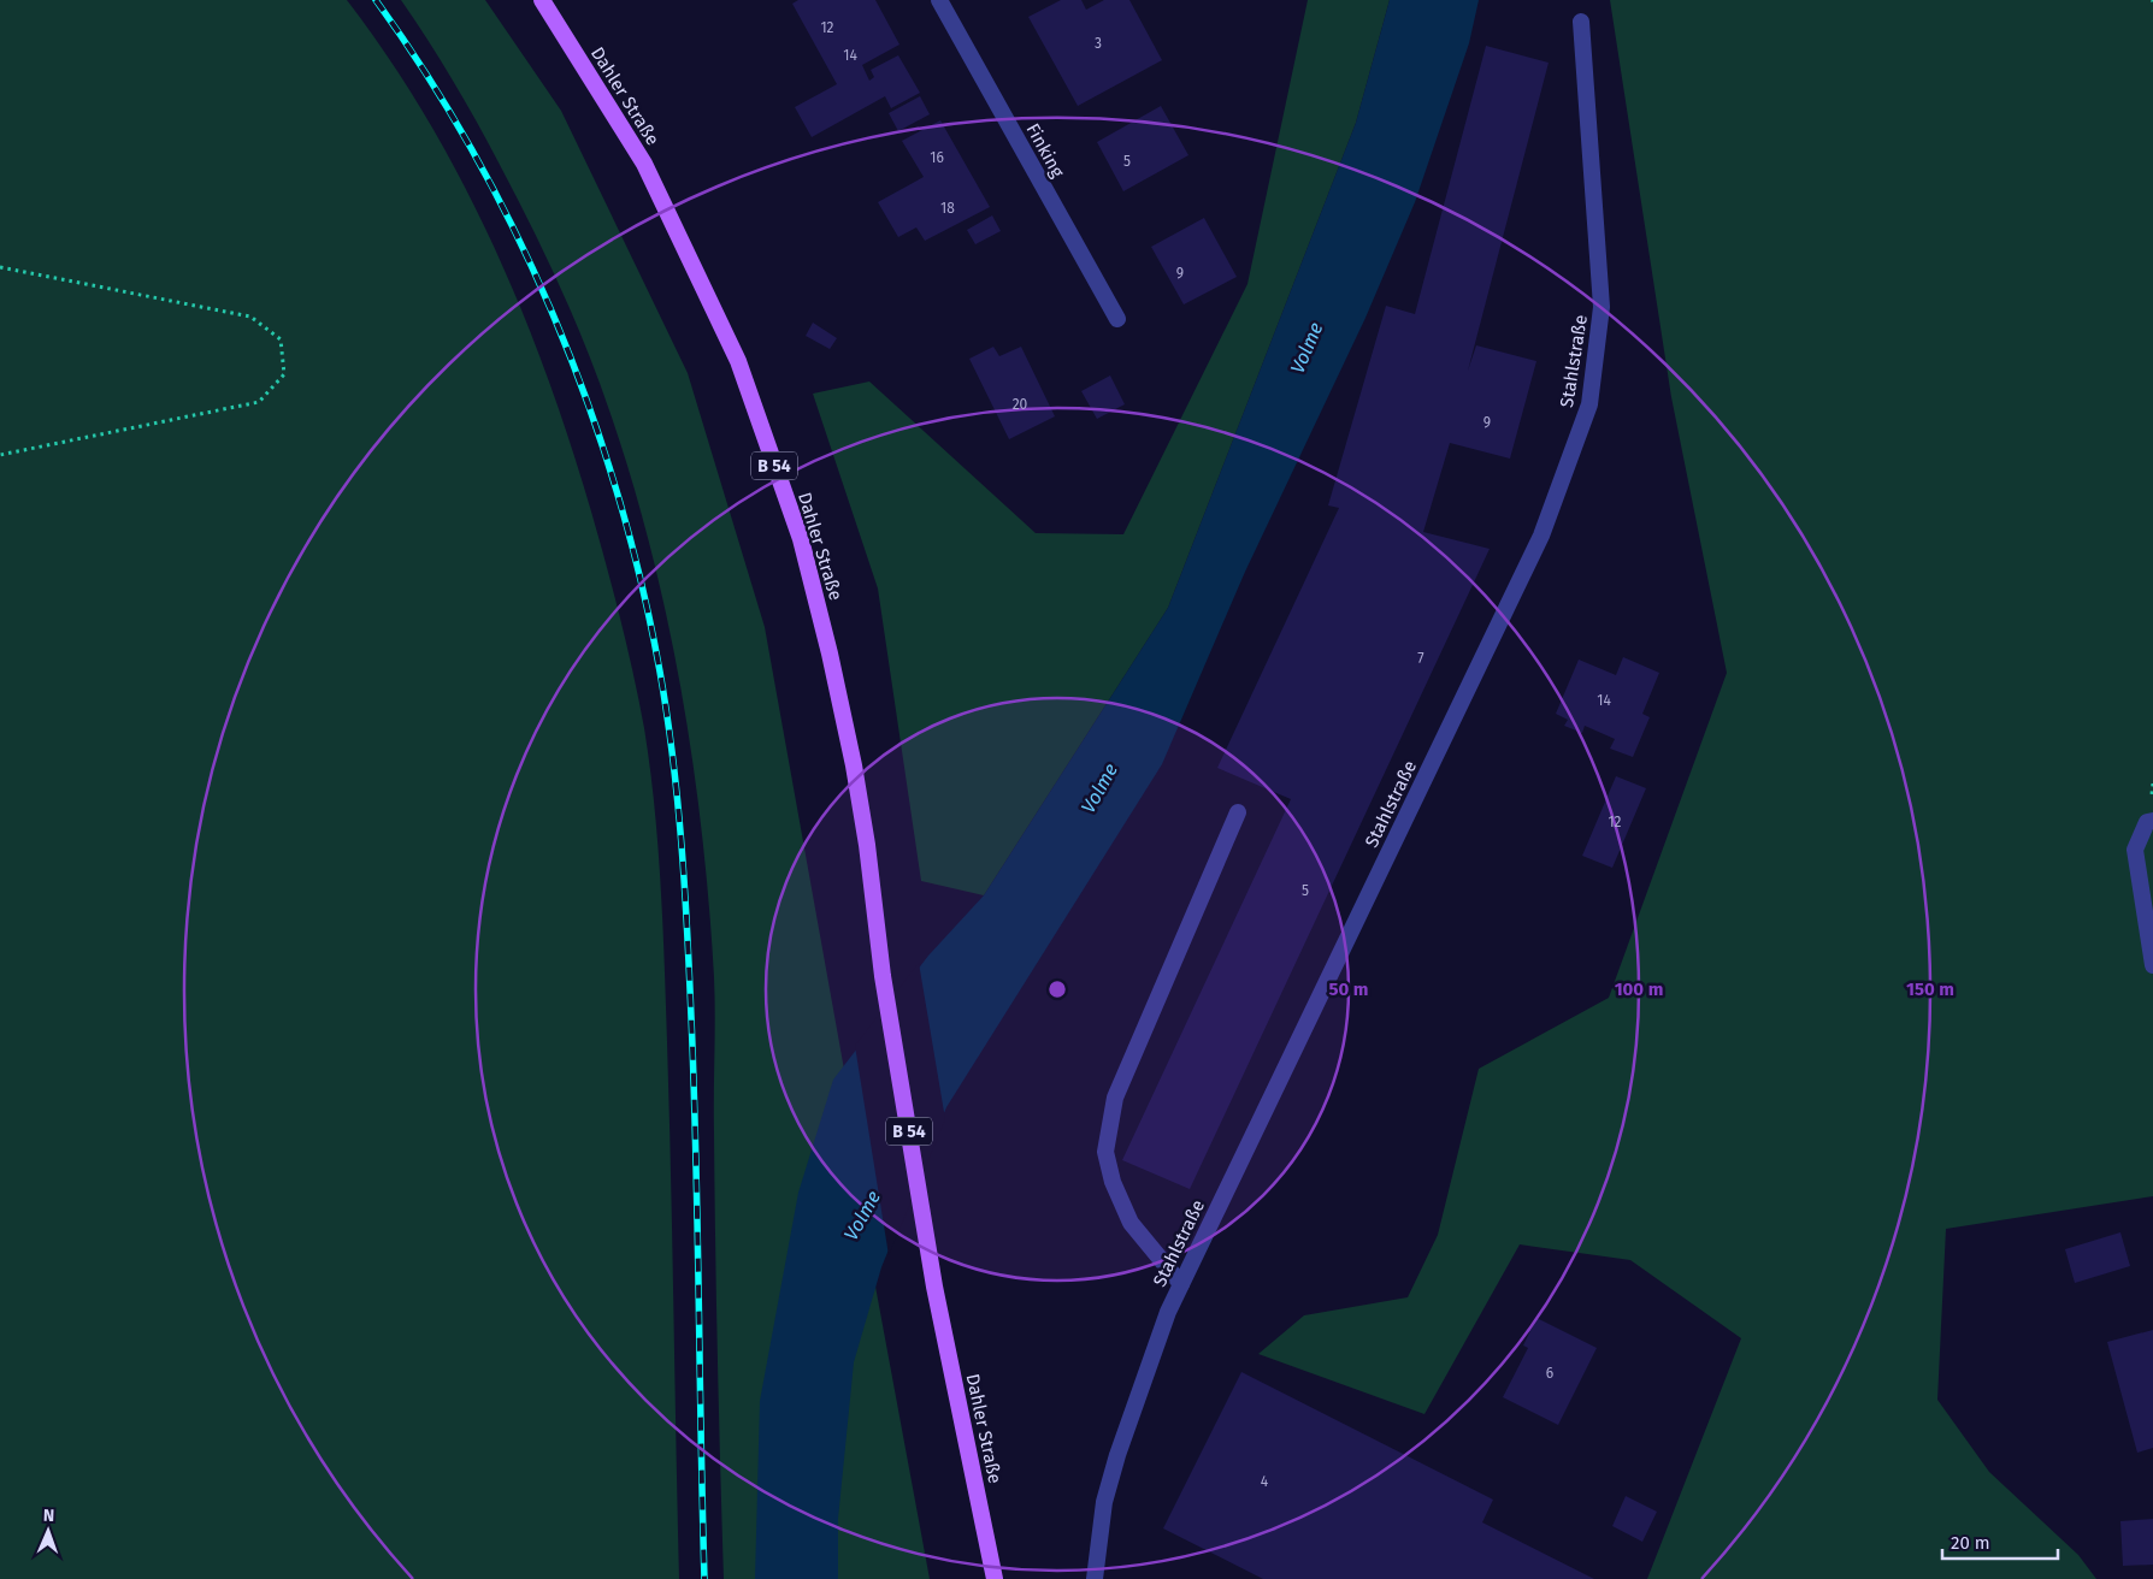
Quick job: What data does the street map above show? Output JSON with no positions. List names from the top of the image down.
{
  "streets": {
    "main road": ["Dahler Straße", "B 54"],
    "street": ["Finking", "Stahlstraße"]
  },
  "water": ["Volme"],
  "house_numbers": [
    "12",
    "3",
    "14",
    "16",
    "5",
    "18",
    "9",
    "20",
    "9",
    "7",
    "14",
    "12",
    "5",
    "6",
    "4"
  ],
  "scale_bar": "20 m",
  "north": "top",
  "rings": ["50 m", "100 m", "150 m"]
}
